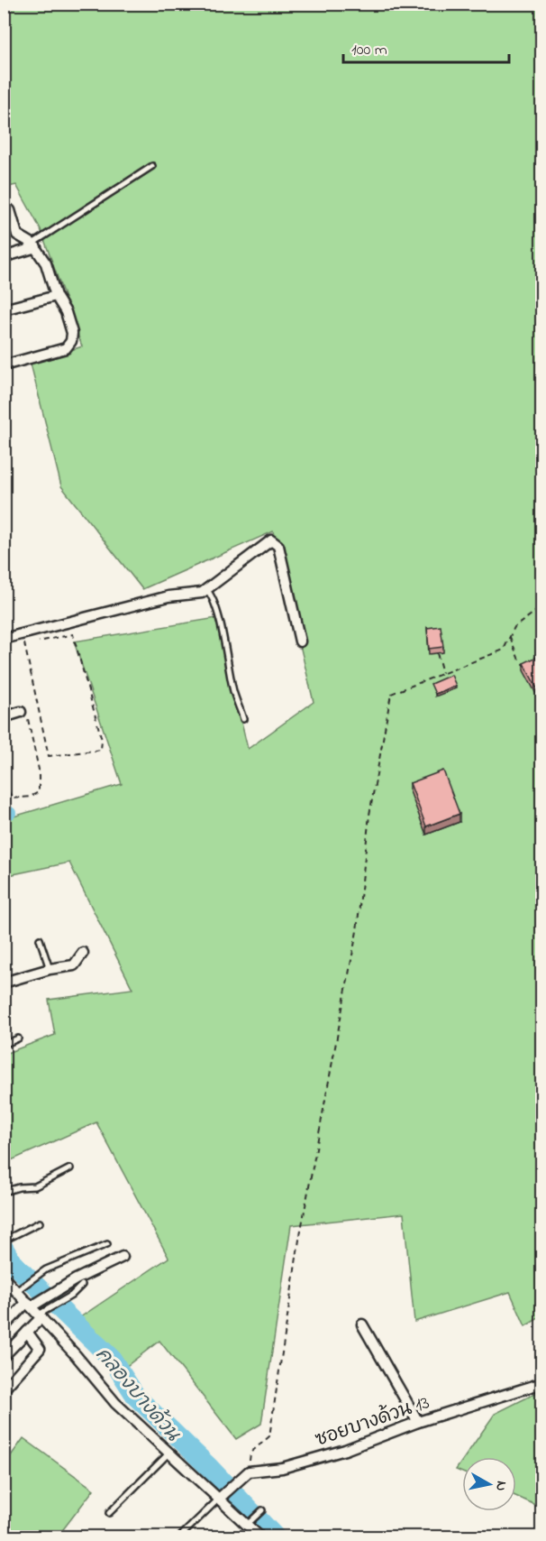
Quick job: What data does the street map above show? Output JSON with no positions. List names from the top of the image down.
{
  "streets": {
    "street": ["ซอยบางด้วน 13"]
  },
  "water": ["คลองบางด้วน"],
  "scale_bar": "100 m",
  "north": "right"
}
